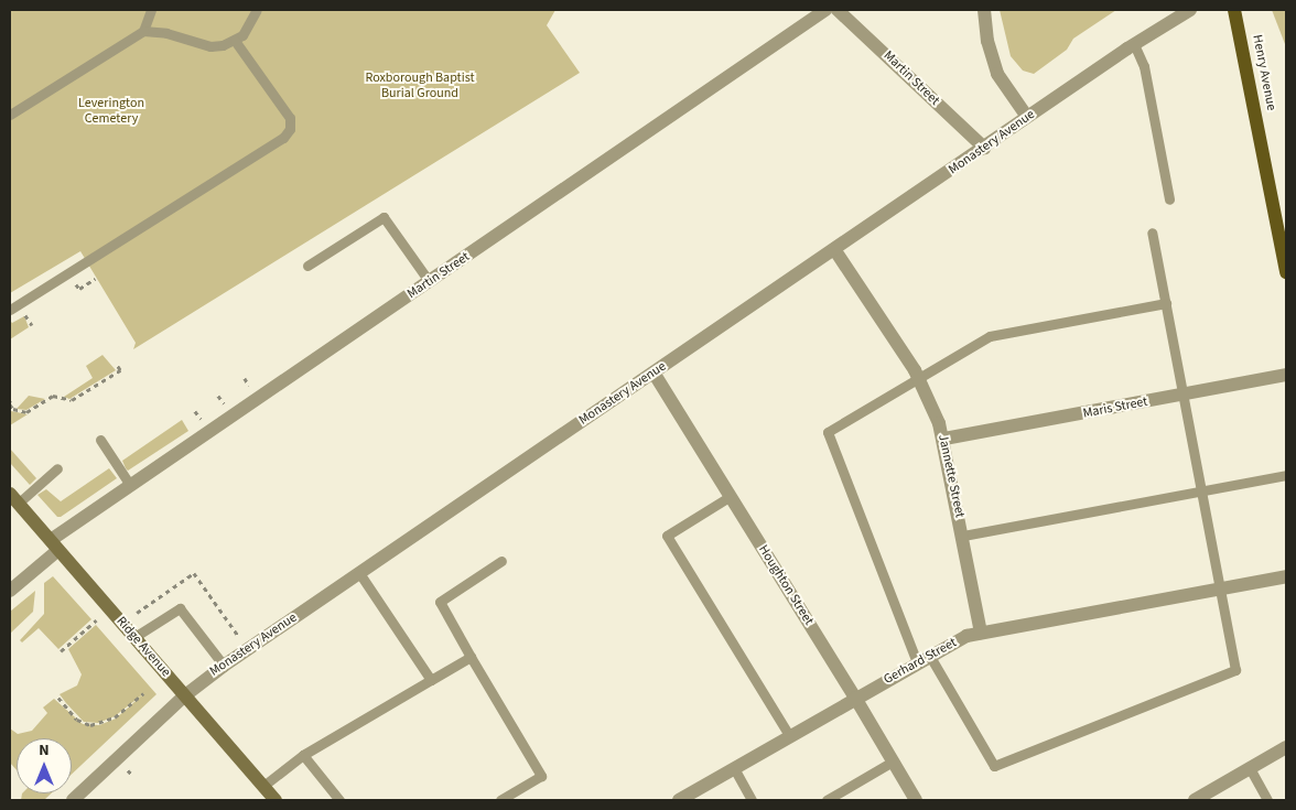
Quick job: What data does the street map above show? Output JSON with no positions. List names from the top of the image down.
{
  "streets": {
    "main road": ["Henry Avenue", "Ridge Avenue"],
    "street": [
      "Martin Street",
      "Monastery Avenue",
      "Maris Street",
      "Jannette Street",
      "Houghton Street",
      "Gerhard Street"
    ]
  },
  "crossings": [
    ["Martin Street", "Monastery Avenue"],
    ["Martin Street", "Ridge Avenue"],
    ["Monastery Avenue", "Jannette Street"],
    ["Monastery Avenue", "Houghton Street"],
    ["Monastery Avenue", "Ridge Avenue"],
    ["Maris Street", "Jannette Street"],
    ["Jannette Street", "Gerhard Street"],
    ["Houghton Street", "Gerhard Street"]
  ],
  "parks": ["Roxborough Baptist Burial Ground", "Leverington Cemetery"],
  "north": "top"
}
